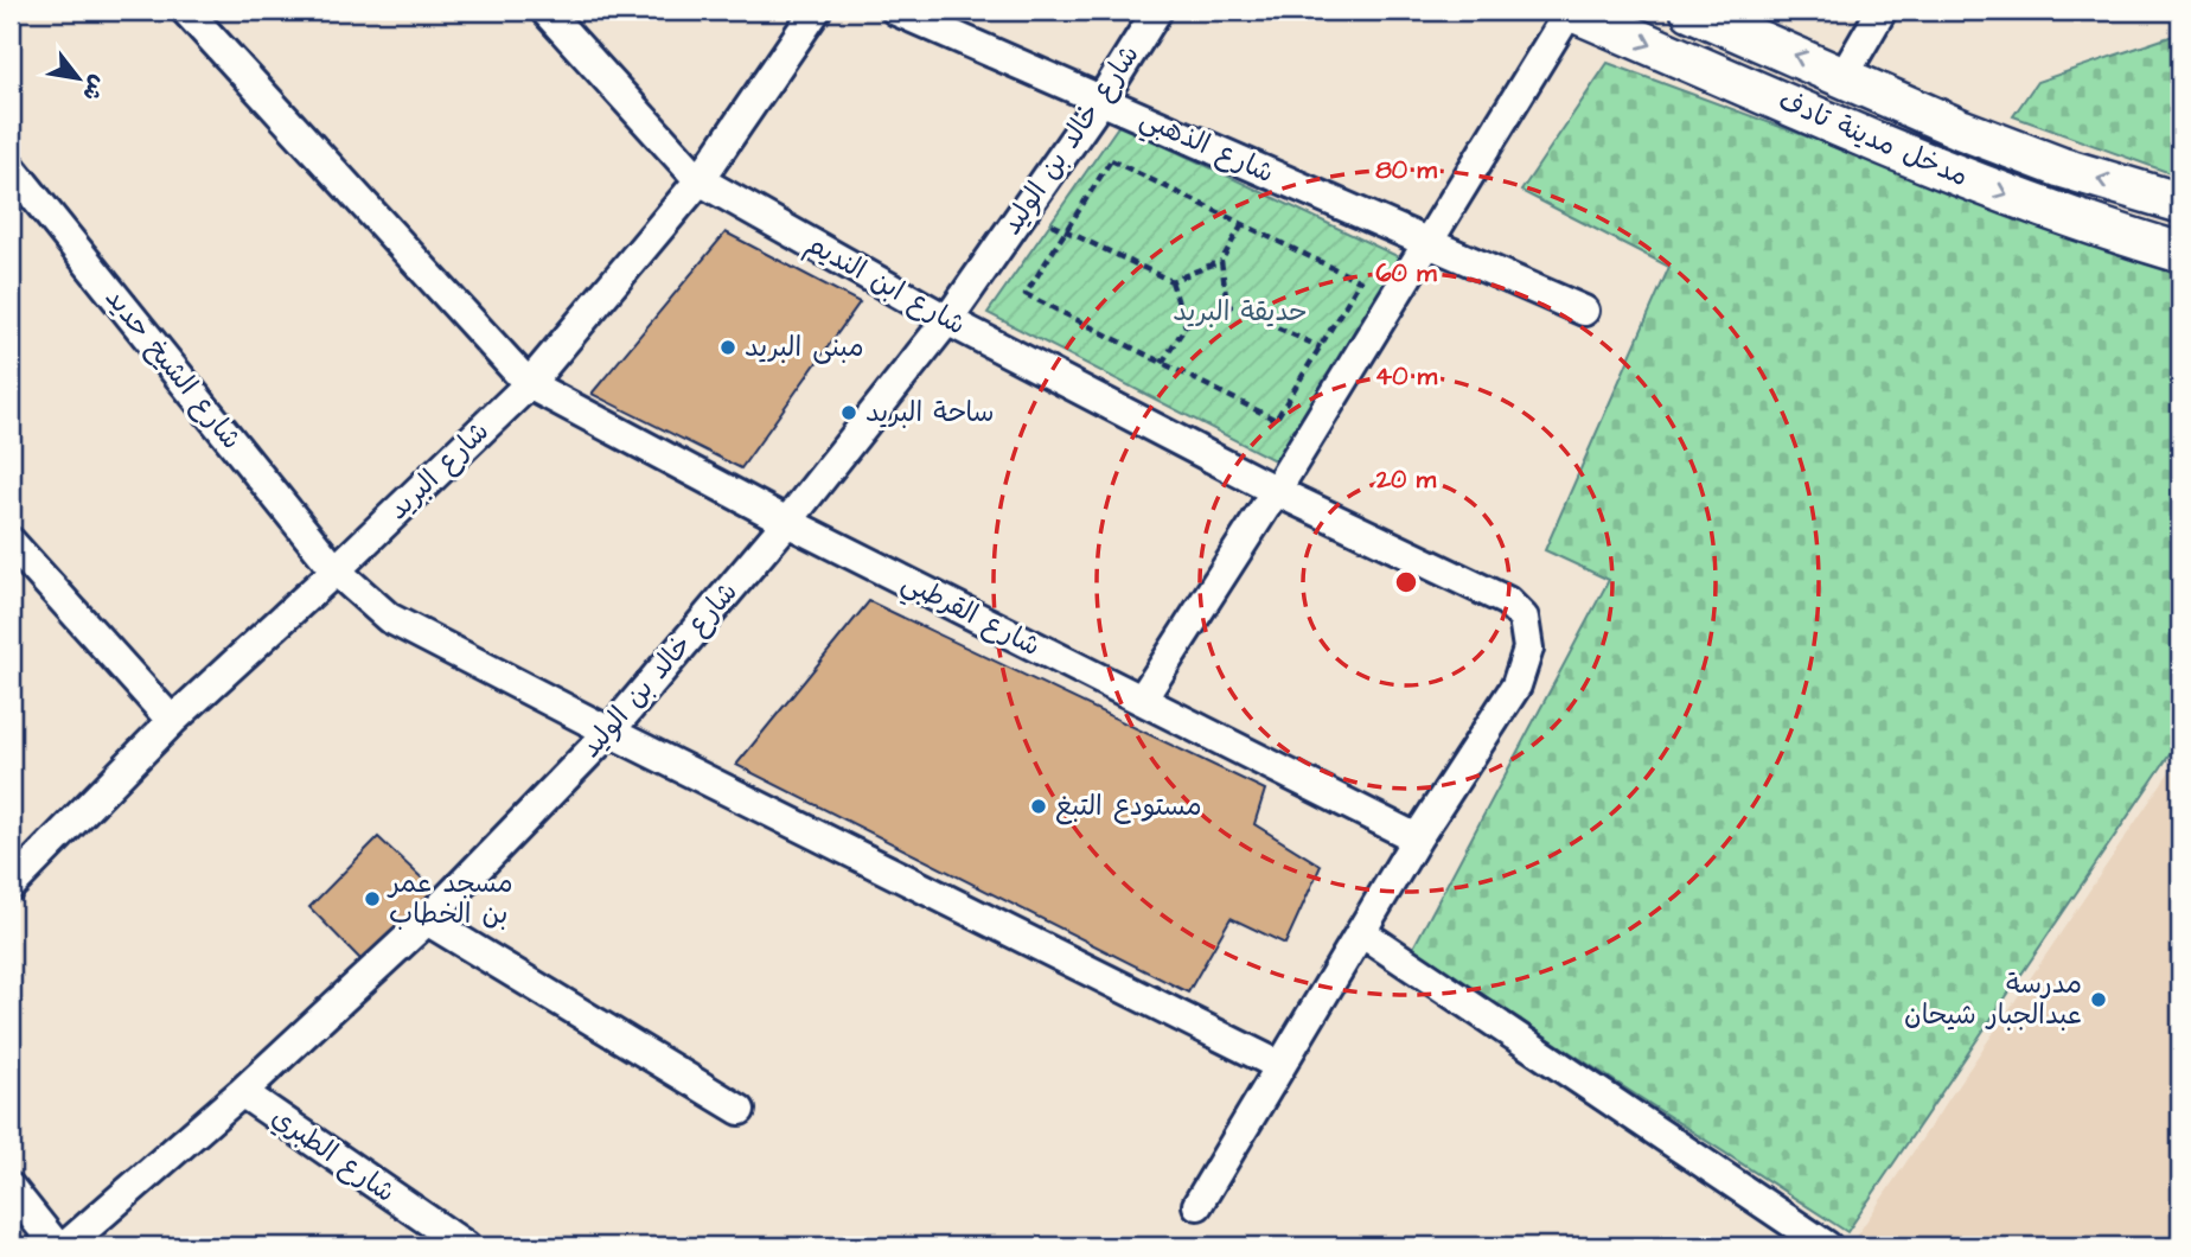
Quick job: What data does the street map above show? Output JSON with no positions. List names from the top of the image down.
{
  "streets": {
    "main road": ["مدخل مدينة تادف"],
    "street": [
      "شارع خالد بن الوليد",
      "شارع الذهبي",
      "شارع ابن النديم",
      "شارع الشيخ حديد",
      "شارع البريد",
      "شارع القرطبي",
      "شارع الطبري"
    ]
  },
  "crossings": [
    ["شارع خالد بن الوليد", "شارع الذهبي"],
    ["شارع خالد بن الوليد", "شارع ابن النديم"],
    ["شارع خالد بن الوليد", "شارع الشيخ حديد"],
    ["شارع خالد بن الوليد", "شارع القرطبي"],
    ["شارع خالد بن الوليد", "شارع الطبري"],
    ["شارع ابن النديم", "شارع الشيخ حديد"],
    ["شارع ابن النديم", "شارع البريد"],
    ["شارع ابن النديم", "شارع القرطبي"],
    ["شارع الشيخ حديد", "شارع البريد"],
    ["شارع البريد", "شارع القرطبي"]
  ],
  "parks": ["حديقة البريد"],
  "places": [
    "مبنى البريد",
    "ساحة البريد",
    "مستودع التبغ",
    "مسجد عمر بن الخطاب",
    "مدرسة عبدالجبار شيحان"
  ],
  "north": "bottom right",
  "rings": [
    "80 m",
    "60 m",
    "40 m",
    "20 m"
  ]
}
